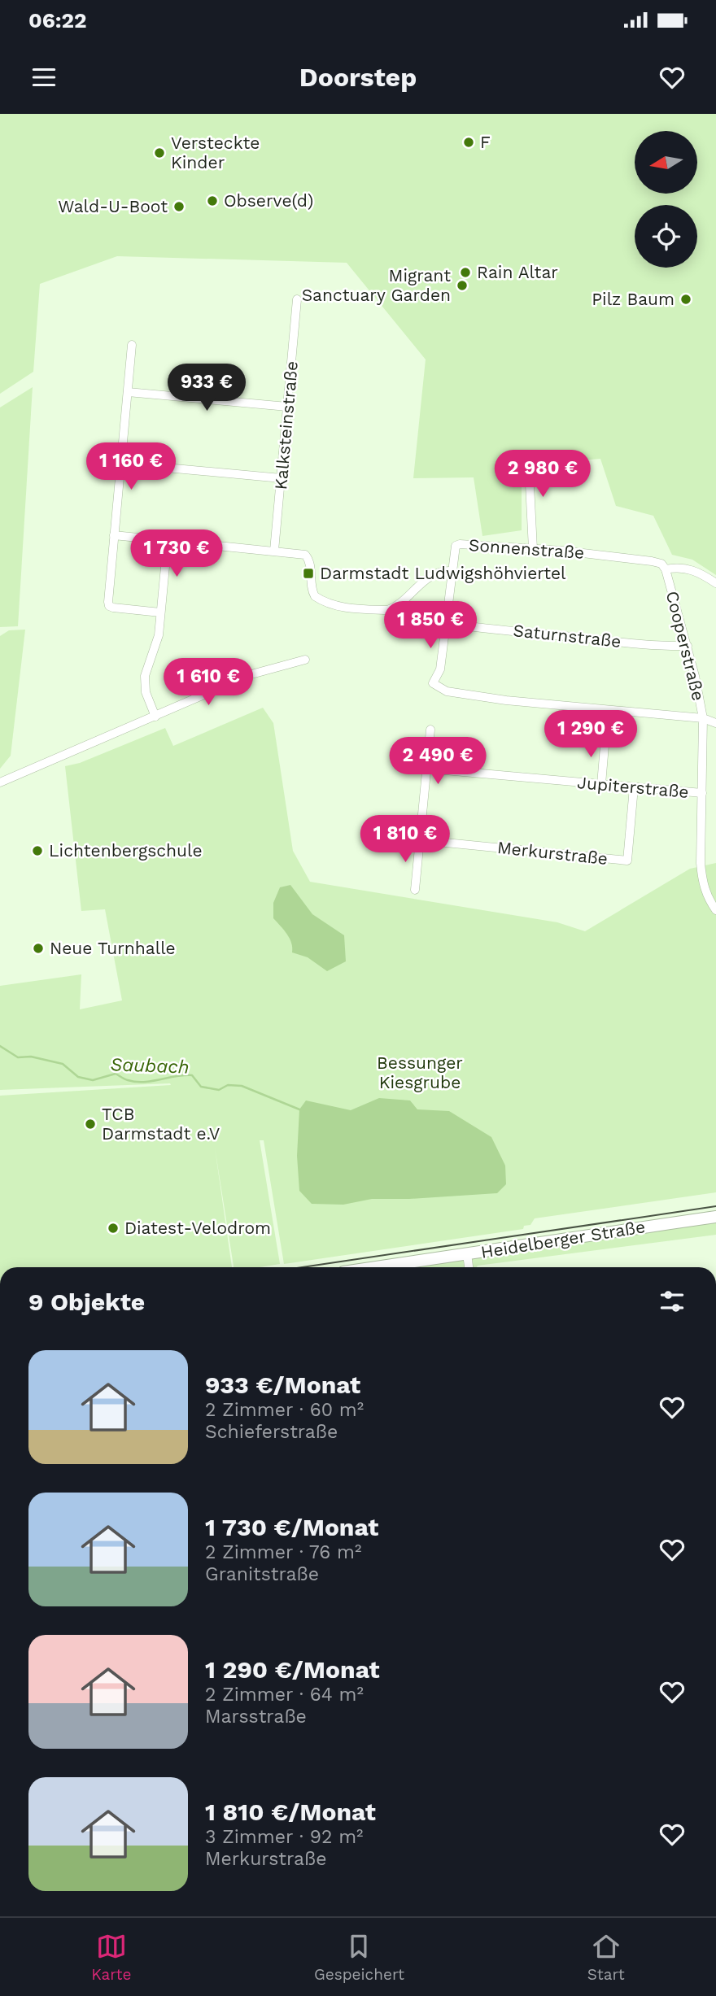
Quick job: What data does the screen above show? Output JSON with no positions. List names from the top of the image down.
{
  "streets": {
    "street": [
      "Kalksteinstraße",
      "Sonnenstraße",
      "Saturnstraße",
      "Cooperstraße",
      "Jupiterstraße",
      "Merkurstraße",
      "Heidelberger Straße"
    ]
  },
  "crossings": [
    ["Sonnenstraße", "Saturnstraße"],
    ["Sonnenstraße", "Cooperstraße"],
    ["Saturnstraße", "Cooperstraße"],
    ["Cooperstraße", "Jupiterstraße"],
    ["Jupiterstraße", "Merkurstraße"]
  ],
  "water": ["Saubach"],
  "parks": ["Bessunger Kiesgrube"],
  "places": {
    "other": [
      "F",
      "Versteckte Kinder",
      "Observe(d)",
      "Wald-U-Boot",
      "Rain Altar",
      "Migrant Sanctuary Garden",
      "Pilz Baum",
      "Lichtenbergschule",
      "Neue Turnhalle",
      "TCB Darmstadt e.V",
      "Diatest-Velodrom"
    ],
    "transit": ["Darmstadt Ludwigshöhviertel"]
  },
  "north": "left",
  "page": {
    "status": "06:22",
    "header": "Doorstep",
    "price": [
      "933 €",
      "1 160 €",
      "2 980 €",
      "1 730 €",
      "1 850 €",
      "1 610 €",
      "1 290 €",
      "2 490 €",
      "1 810 €"
    ],
    "heading": "9 Objekte",
    "list": [
      {
        "name": "933 €/Monat",
        "note": "2 Zimmer · 60 m² · Schieferstraße"
      },
      {
        "name": "1 730 €/Monat",
        "note": "2 Zimmer · 76 m² · Granitstraße"
      },
      {
        "name": "1 290 €/Monat",
        "note": "2 Zimmer · 64 m² · Marsstraße"
      },
      {
        "name": "1 810 €/Monat",
        "note": "3 Zimmer · 92 m² · Merkurstraße"
      }
    ],
    "tabs": ["Karte", "Gespeichert", "Start"]
  }
}
